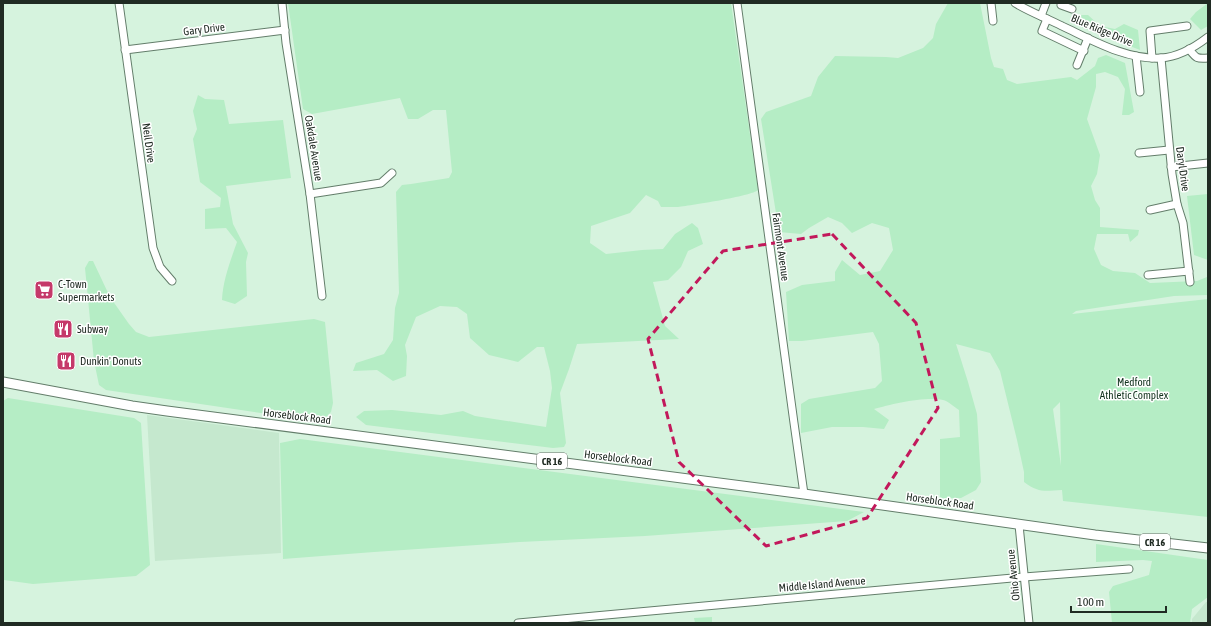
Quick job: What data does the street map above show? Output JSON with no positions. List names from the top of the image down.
{
  "streets": {
    "main road": ["Horseblock Road", "CR 16"],
    "street": [
      "Gary Drive",
      "Blue Ridge Drive",
      "Neil Drive",
      "Oakdale Avenue",
      "Daryl Drive",
      "Fairmont Avenue",
      "Ohio Avenue",
      "Middle Island Avenue"
    ]
  },
  "crossings": [
    ["Gary Drive", "Neil Drive"],
    ["Gary Drive", "Oakdale Avenue"],
    ["Blue Ridge Drive", "Daryl Drive"],
    ["Fairmont Avenue", "Horseblock Road"],
    ["Horseblock Road", "Ohio Avenue"],
    ["Ohio Avenue", "Middle Island Avenue"]
  ],
  "parks": ["Medford Athletic Complex"],
  "places": {
    "supermarket": ["C‑Town Supermarkets"],
    "restaurant": ["Subway", "Dunkin' Donuts"]
  },
  "scale_bar": "100 m"
}
